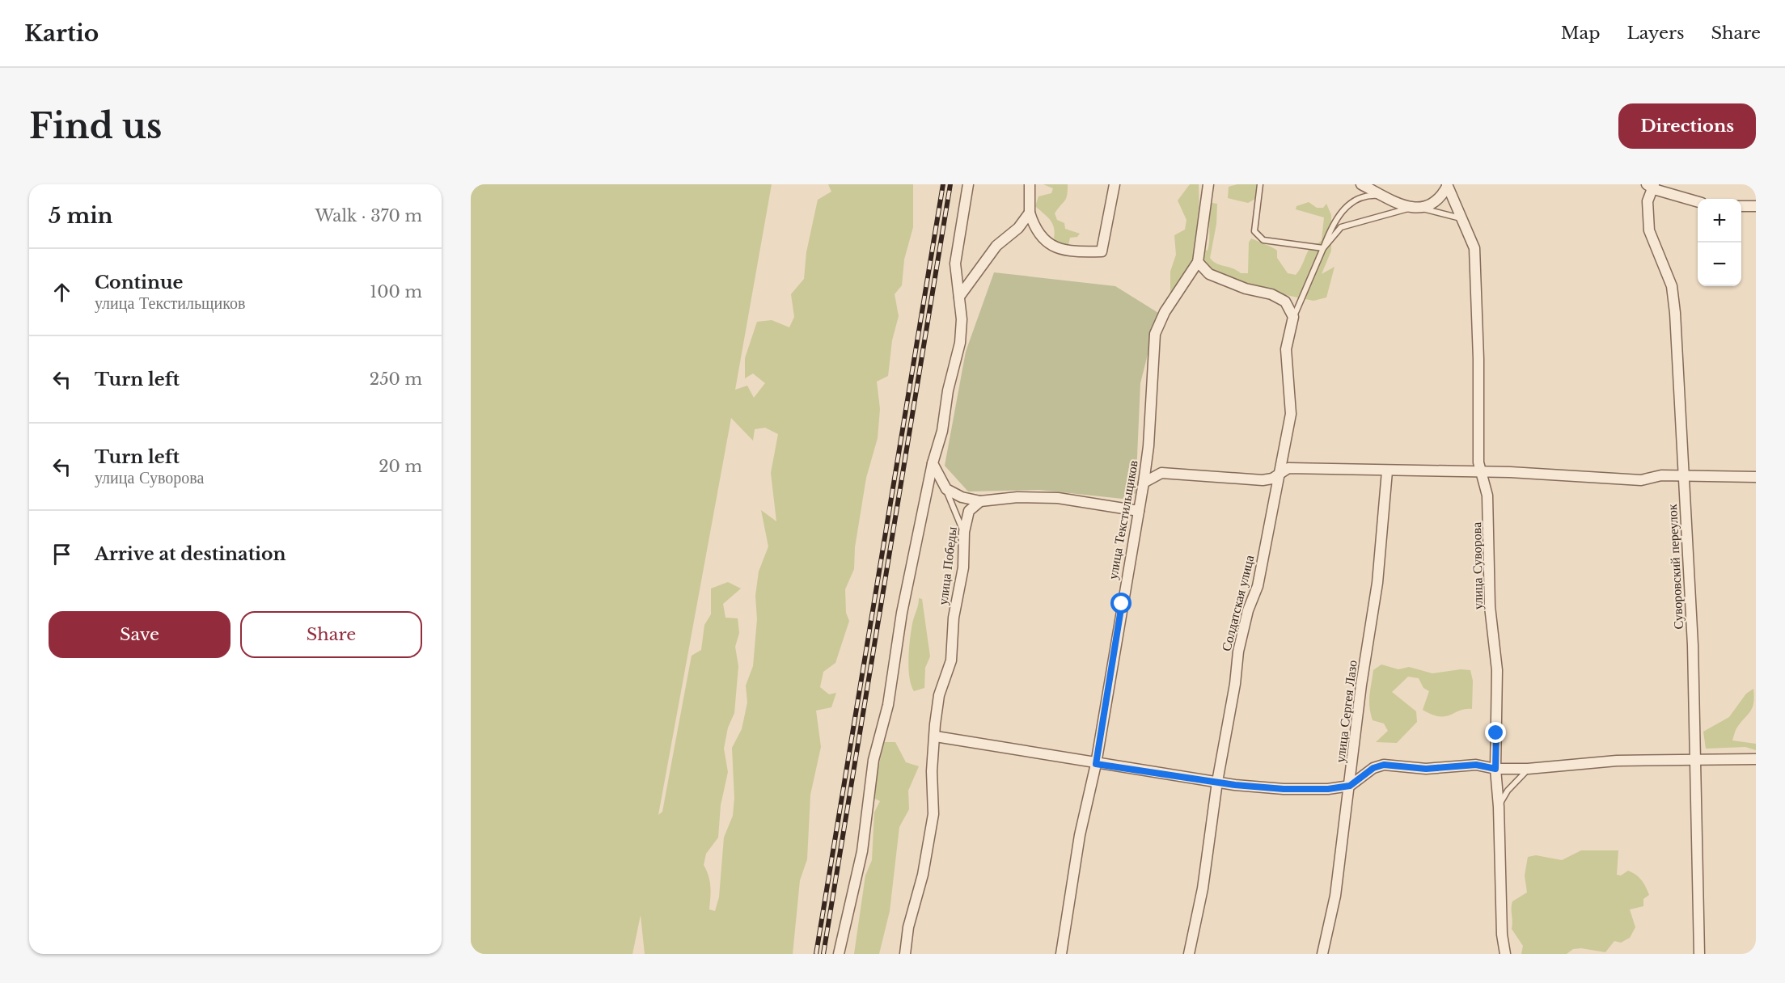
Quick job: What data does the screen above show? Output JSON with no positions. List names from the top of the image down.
{
  "streets": {
    "street": [
      "улица Текстильщиков",
      "улица Победы",
      "улица Суворова",
      "Суворовский переулок",
      "Солдатская улица",
      "улица Сергея Лазо"
    ]
  },
  "page": {
    "header": "Kartio",
    "nav": ["Map", "Layers", "Share"],
    "buttons": [
      "Directions",
      ["Save", "Share"]
    ],
    "title": "Find us",
    "heading": ["5 min", "Walk · 370 m"],
    "map_buttons": ["+", "−"],
    "list": [
      ["Continue", "улица Текстильщиков", "100 m"],
      ["Turn left", "250 m"],
      ["Turn left", "улица Суворова", "20 m"],
      "Arrive at destination"
    ]
  }
}
